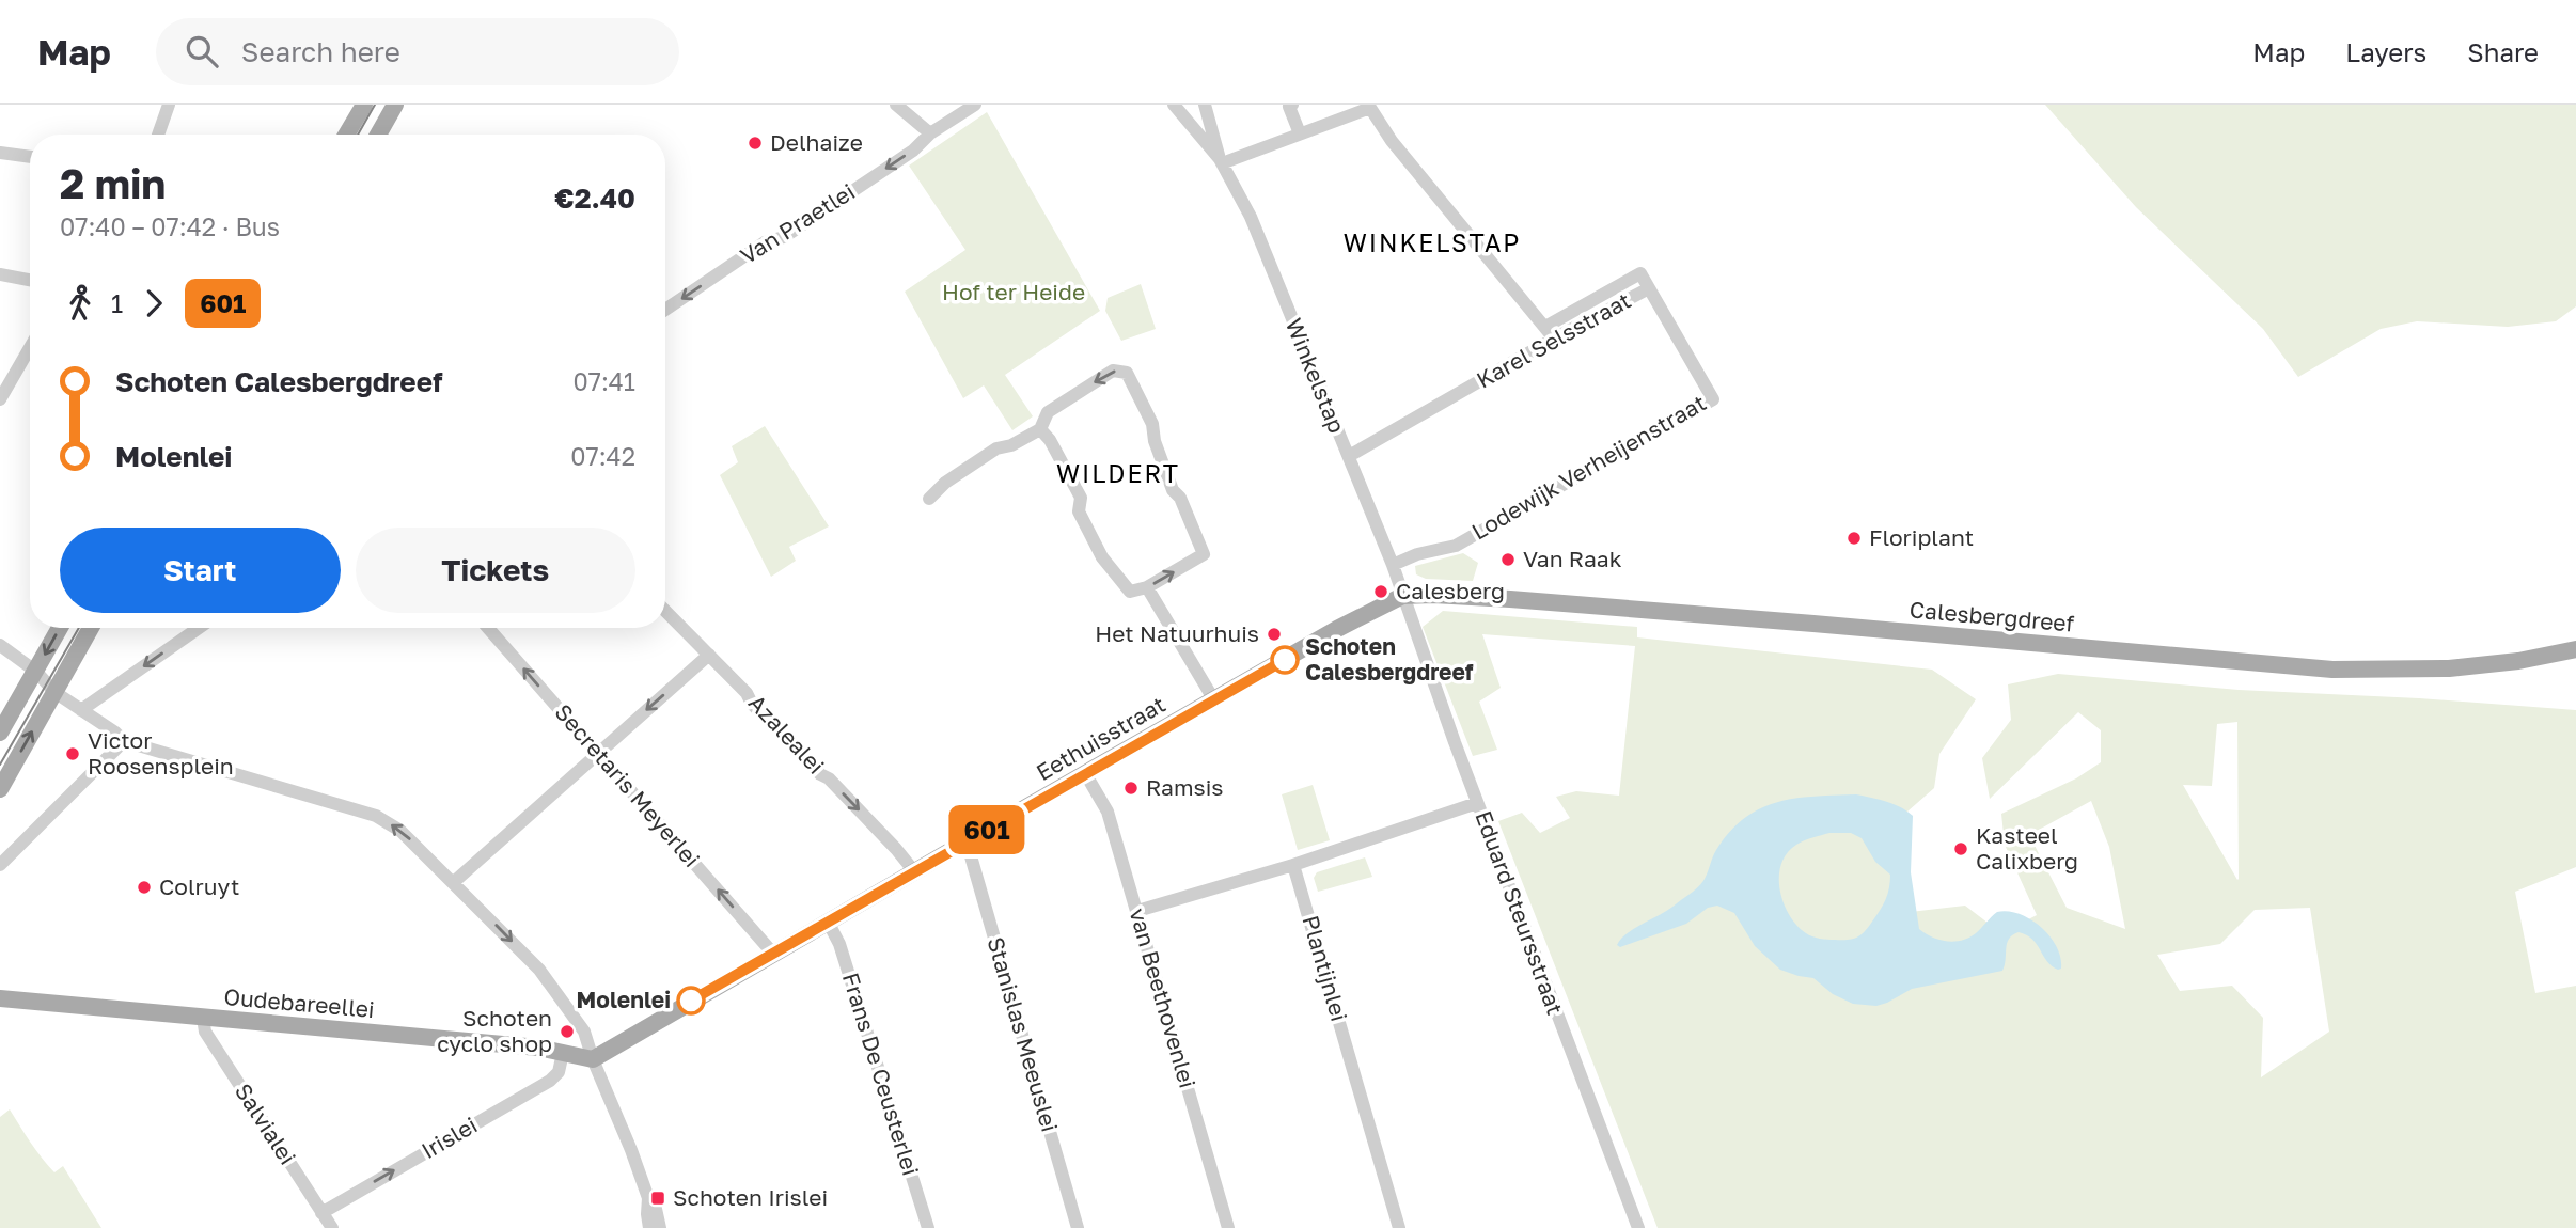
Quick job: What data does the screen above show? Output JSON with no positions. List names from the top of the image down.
{
  "streets": {
    "main road": ["Calesbergdreef", "Eethuisstraat", "Oudebareellei"],
    "street": [
      "Van Praetlei",
      "Karel Selsstraat",
      "Winkelstap",
      "Lodewijk Verheijenstraat",
      "Azalealei",
      "Secretaris Meyerlei",
      "Eduard Steursstraat",
      "Plantijnlei",
      "van Beethovenlei",
      "Stanislas Meeuslei",
      "Frans De Ceusterlei",
      "Salvialei",
      "Irislei"
    ]
  },
  "crossings": [
    ["Karel Selsstraat", "Winkelstap"],
    ["Karel Selsstraat", "Lodewijk Verheijenstraat"],
    ["Winkelstap", "Lodewijk Verheijenstraat"],
    ["Winkelstap", "Calesbergdreef"],
    ["Winkelstap", "Eethuisstraat"],
    ["Winkelstap", "Eduard Steursstraat"],
    ["Calesbergdreef", "Eethuisstraat"],
    ["Calesbergdreef", "Eduard Steursstraat"],
    ["Azalealei", "Eethuisstraat"],
    ["Eethuisstraat", "Secretaris Meyerlei"],
    ["Eethuisstraat", "Eduard Steursstraat"],
    ["Eethuisstraat", "van Beethovenlei"],
    ["Eethuisstraat", "Oudebareellei"],
    ["Eethuisstraat", "Stanislas Meeuslei"],
    ["Eethuisstraat", "Frans De Ceusterlei"],
    ["Oudebareellei", "Salvialei"],
    ["Oudebareellei", "Irislei"],
    ["Salvialei", "Irislei"]
  ],
  "one_way": [
    "Van Praetlei",
    "Azalealei",
    "Secretaris Meyerlei",
    "Irislei"
  ],
  "districts": ["WINKELSTAP", "WILDERT"],
  "parks": ["Hof ter Heide"],
  "places": {
    "other": [
      "Delhaize",
      "Floriplant",
      "Van Raak",
      "Calesberg",
      "Het Natuurhuis",
      "Schoten Calesbergdreef",
      "Victor Roosensplein",
      "Ramsis",
      "Kasteel Calixberg",
      "Colruyt",
      "Molenlei",
      "Schoten cyclo shop"
    ],
    "transit": ["Schoten Irislei"]
  },
  "lines": ["bus line 601"],
  "page": {
    "header": "Map",
    "search": "Search here",
    "nav": ["Map", "Layers", "Share"],
    "on_map": "601",
    "heading": ["2 min", "07:40 – 07:42 · Bus", "€2.40"],
    "legs": ["1", "601"],
    "list": [
      {
        "name": "Schoten Calesbergdreef",
        "value": "07:41"
      },
      {
        "name": "Molenlei",
        "value": "07:42"
      }
    ],
    "buttons": ["Start", "Tickets"]
  }
}
